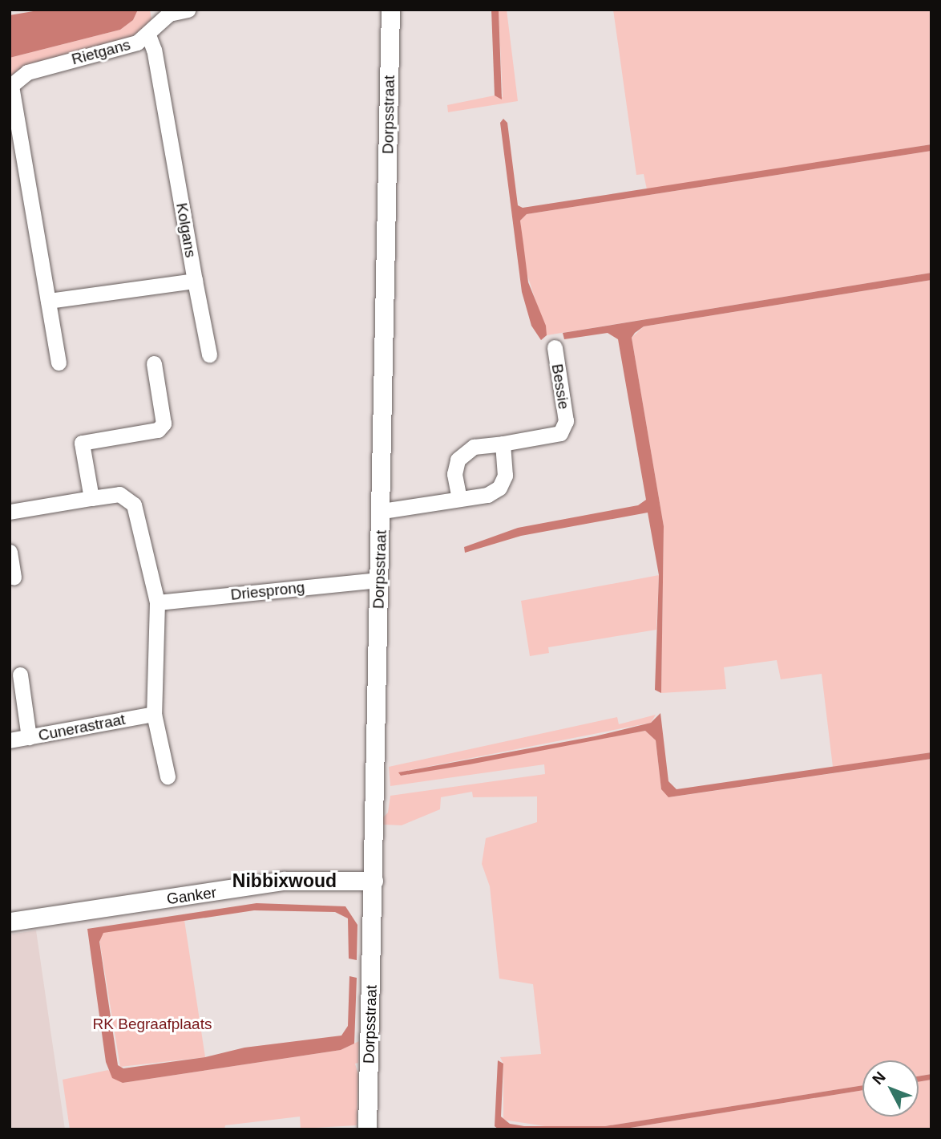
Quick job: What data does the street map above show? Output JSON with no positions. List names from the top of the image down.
{
  "streets": {
    "street": [
      "Rietgans",
      "Dorpsstraat",
      "Kolgans",
      "Bessie",
      "Driesprong",
      "Cunerastraat",
      "Ganker"
    ]
  },
  "crossings": [
    ["Rietgans", "Kolgans"],
    ["Dorpsstraat", "Driesprong"],
    ["Dorpsstraat", "Ganker"]
  ],
  "districts": ["Nibbixwoud"],
  "parks": ["RK Begraafplaats"],
  "north": "top left"
}
